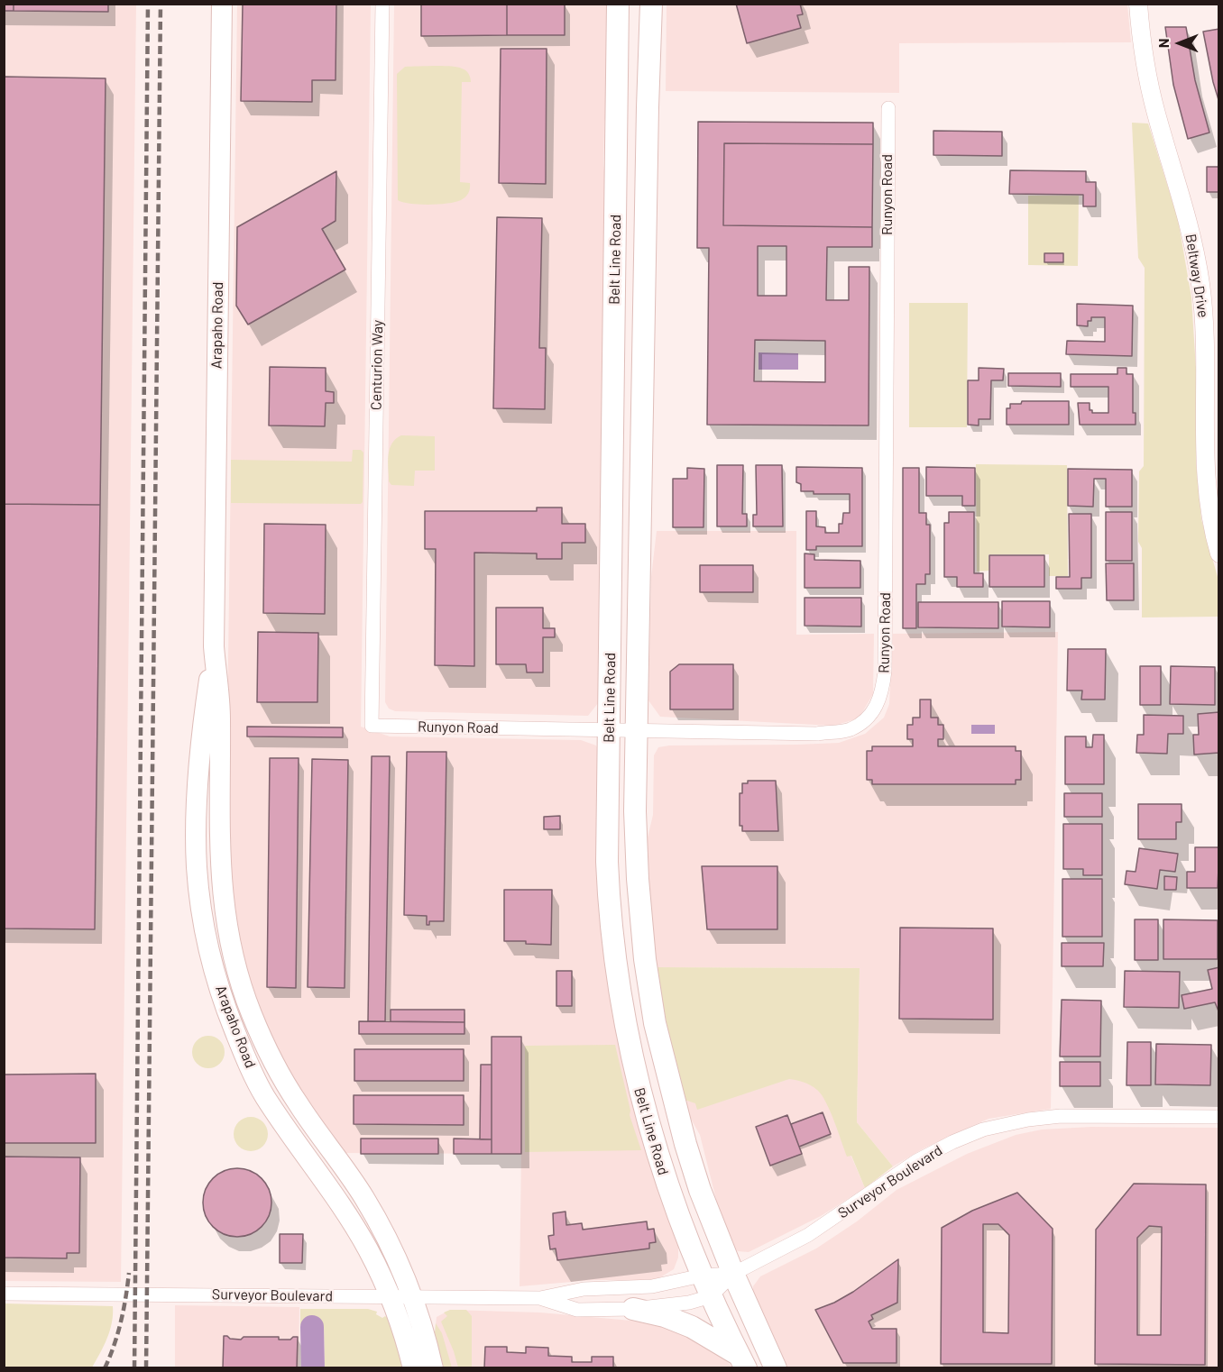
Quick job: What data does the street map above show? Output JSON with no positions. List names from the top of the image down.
{
  "streets": {
    "main road": ["Belt Line Road", "Arapaho Road"],
    "street": [
      "Runyon Road",
      "Beltway Drive",
      "Centurion Way",
      "Surveyor Boulevard"
    ]
  },
  "crossings": [
    ["Runyon Road", "Belt Line Road"],
    ["Runyon Road", "Centurion Way"],
    ["Belt Line Road", "Surveyor Boulevard"],
    ["Arapaho Road", "Surveyor Boulevard"]
  ],
  "north": "left"
}
